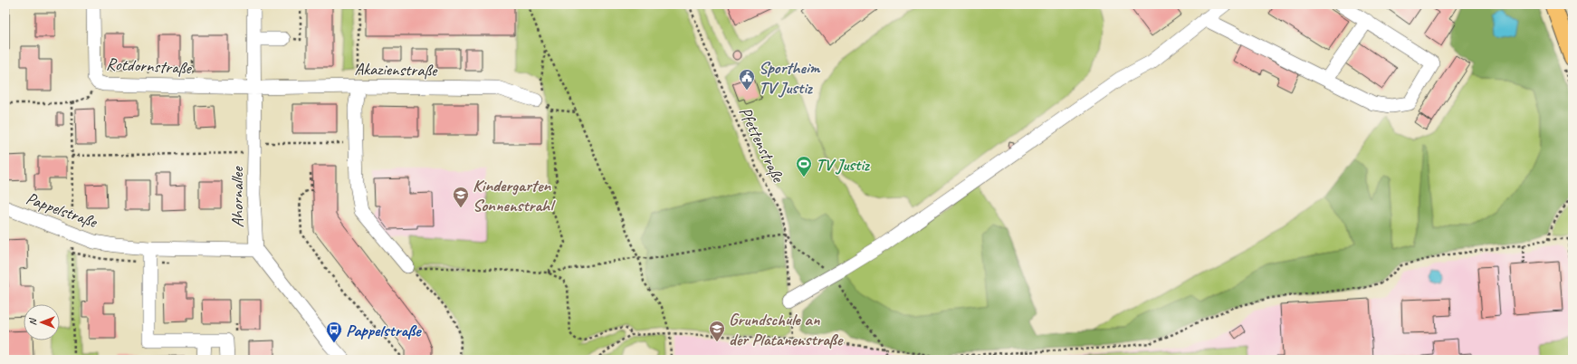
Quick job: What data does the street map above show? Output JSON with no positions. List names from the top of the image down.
{
  "streets": {
    "street": [
      "Rotdornstraße",
      "Akazienstraße",
      "Ahornallee",
      "Pappelstraße"
    ],
    "path": ["Pfettenstraße"]
  },
  "crossings": [
    ["Rotdornstraße", "Akazienstraße"],
    ["Rotdornstraße", "Ahornallee"],
    ["Akazienstraße", "Ahornallee"],
    ["Ahornallee", "Pappelstraße"]
  ],
  "places": {
    "public building": ["Sportheim TV Justiz"],
    "sports": ["TV Justiz"],
    "school or university": ["Kindergarten Sonnenstrahl", "Grundschule an der Platanenstraße"],
    "bus stop": ["Pappelstraße"]
  },
  "north": "left"
}
